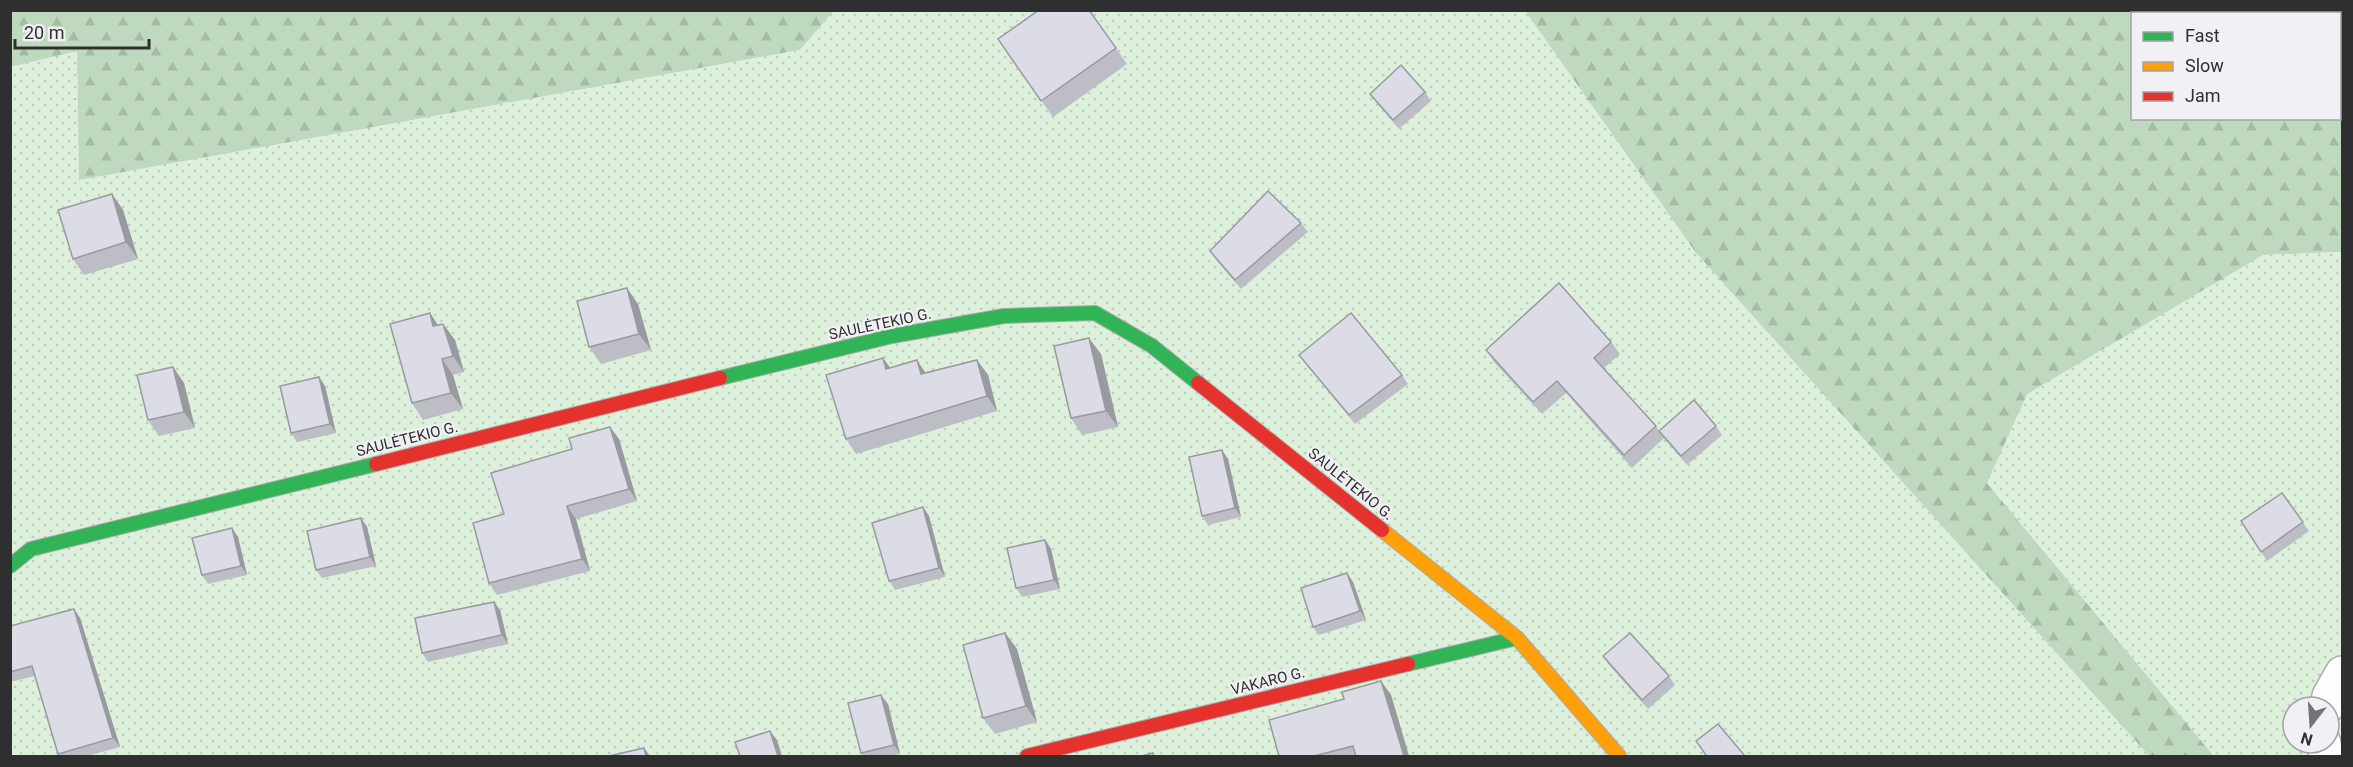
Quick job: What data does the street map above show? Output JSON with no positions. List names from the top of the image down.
{
  "streets": {
    "street": ["SAULĖTEKIO G.", "VAKARO G."]
  },
  "crossings": [
    ["SAULĖTEKIO G.", "VAKARO G."]
  ],
  "legend": ["Fast", "Slow", "Jam"],
  "scale_bar": "20 m",
  "north": "bottom"
}
